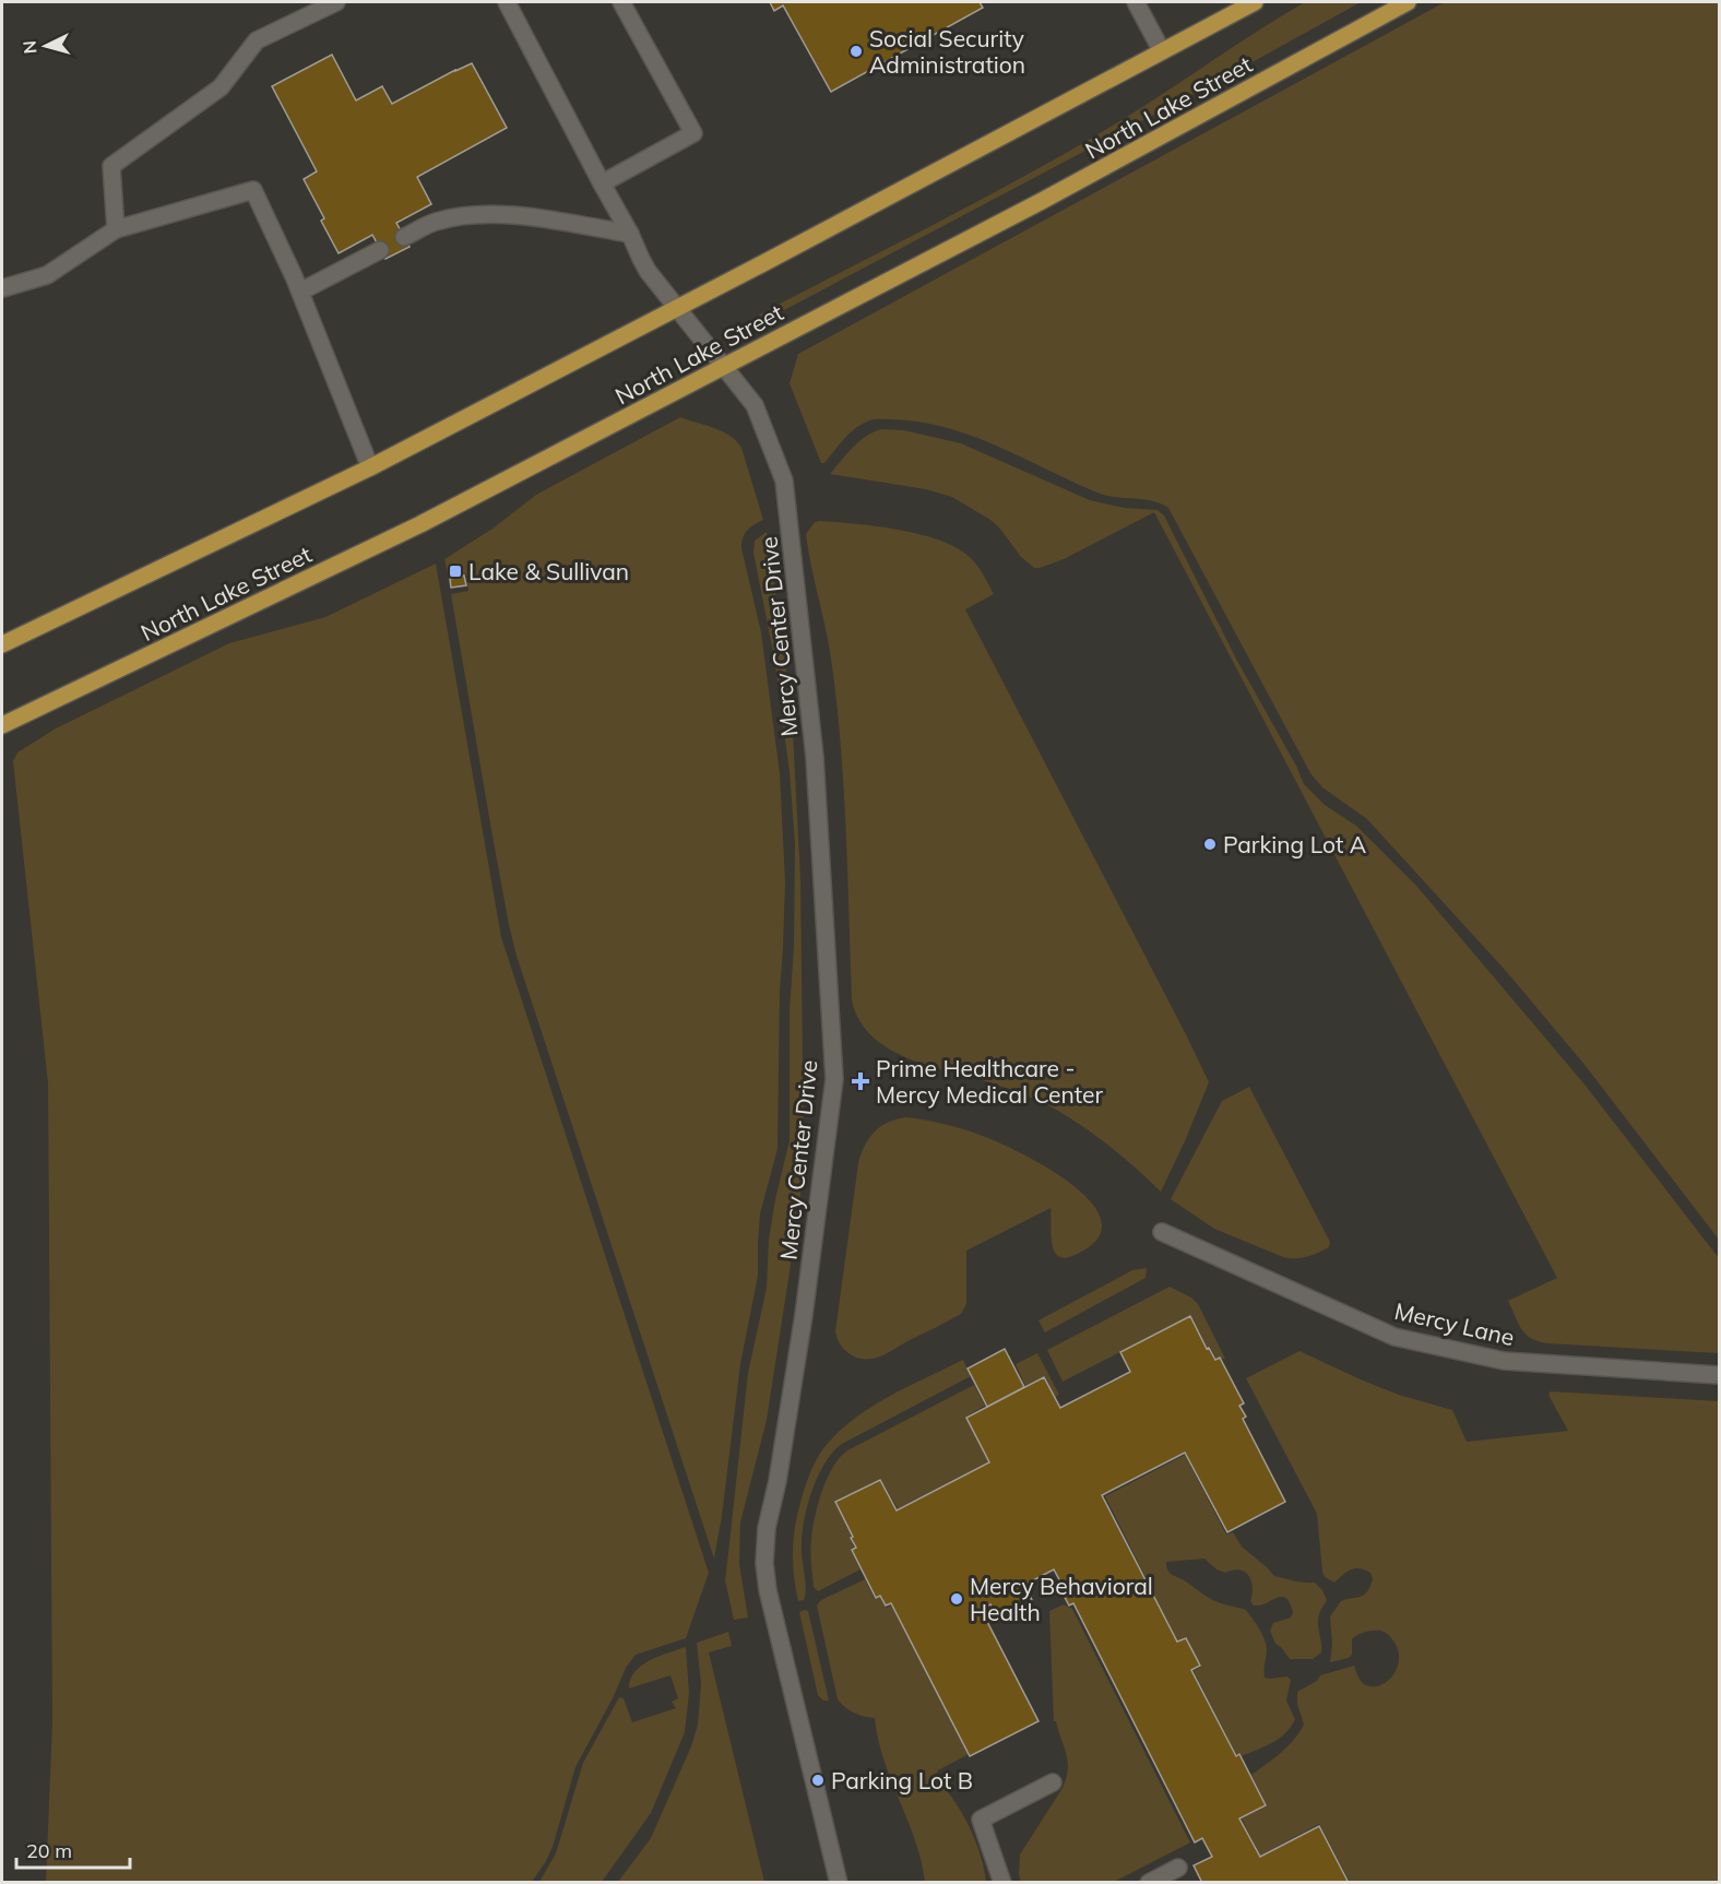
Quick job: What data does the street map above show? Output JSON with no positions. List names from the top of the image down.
{
  "streets": {
    "main road": ["North Lake Street"],
    "street": ["Mercy Center Drive", "Mercy Lane"]
  },
  "crossings": [
    ["North Lake Street", "Mercy Center Drive"]
  ],
  "places": {
    "other": [
      "Social Security Administration",
      "Parking Lot A",
      "Mercy Behavioral Health",
      "Parking Lot B"
    ],
    "transit": ["Lake & Sullivan"],
    "health": ["Prime Healthcare - Mercy Medical Center"]
  },
  "scale_bar": "20 m",
  "north": "left"
}
